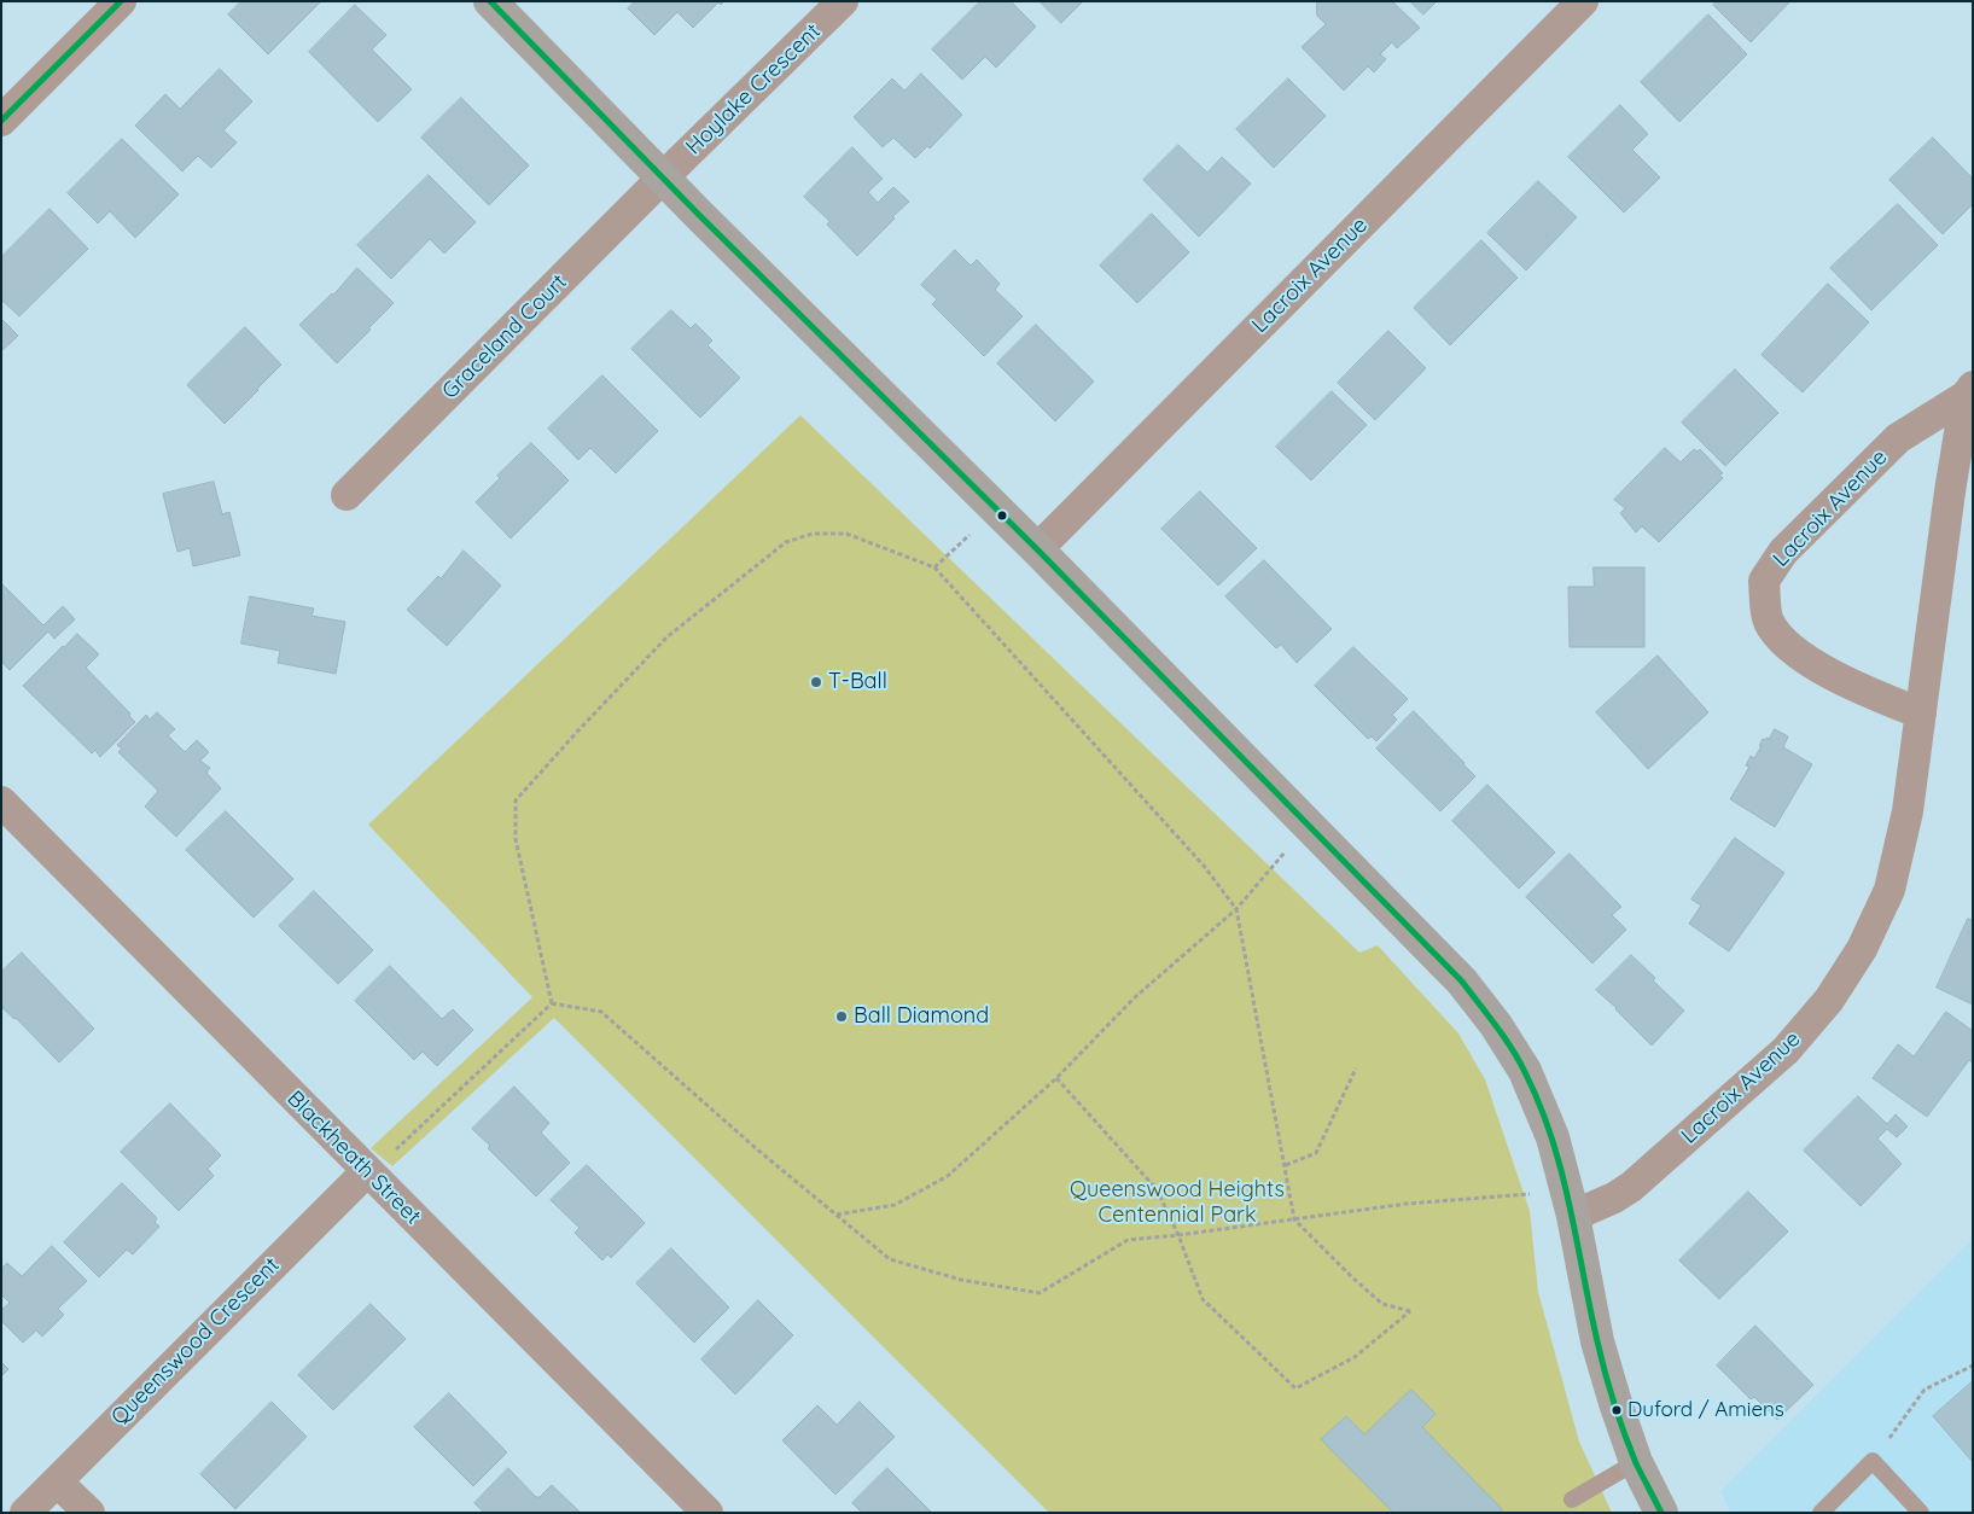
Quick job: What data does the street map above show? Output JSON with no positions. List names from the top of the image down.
{
  "streets": {
    "street": [
      "Hoylake Crescent",
      "Lacroix Avenue",
      "Graceland Court",
      "Blackheath Street",
      "Queenswood Crescent"
    ]
  },
  "crossings": [
    ["Hoylake Crescent", "Graceland Court"],
    ["Blackheath Street", "Queenswood Crescent"]
  ],
  "parks": ["Queenswood Heights Centennial Park"],
  "places": ["T-Ball", "Ball Diamond", "Duford / Amiens"]
}
